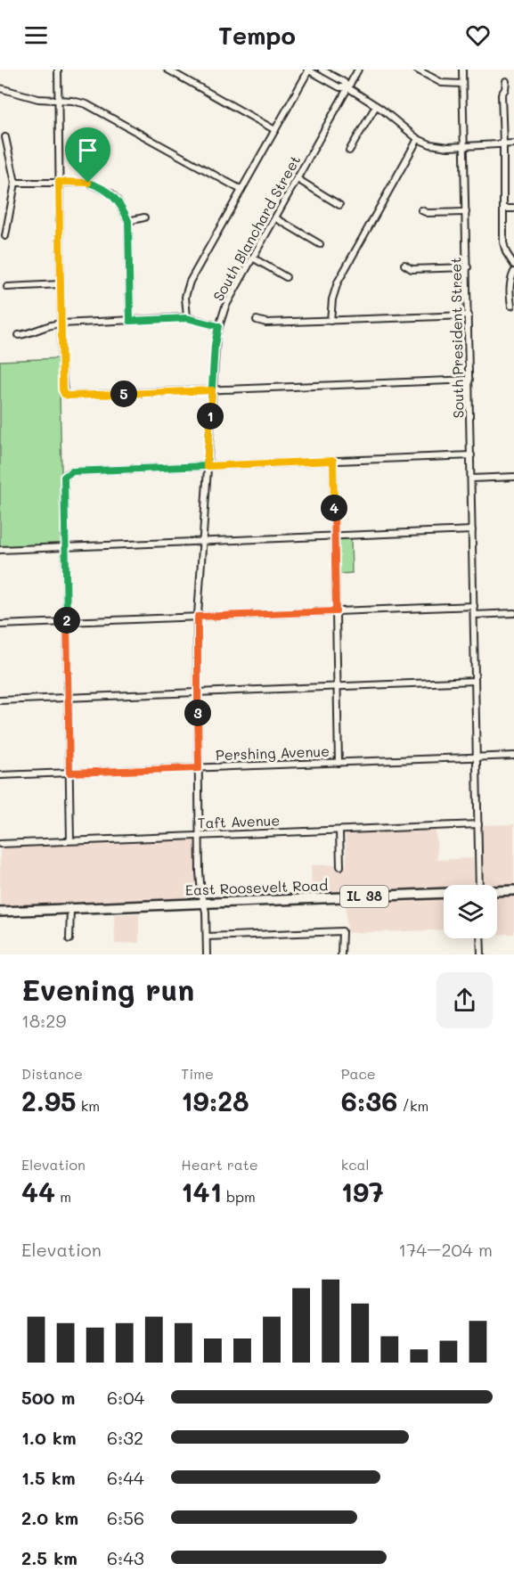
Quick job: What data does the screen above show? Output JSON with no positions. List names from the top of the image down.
{
  "streets": {
    "main road": ["East Roosevelt Road", "IL 38"],
    "street": [
      "South Blanchard Street",
      "South President Street",
      "Pershing Avenue",
      "Taft Avenue"
    ]
  },
  "crossings": [
    ["South Blanchard Street", "Pershing Avenue"],
    ["South Blanchard Street", "Taft Avenue"],
    ["South Blanchard Street", "East Roosevelt Road"]
  ],
  "page": {
    "header": "Tempo",
    "pins": [
      "5",
      "1",
      "4",
      "2",
      "3"
    ],
    "heading": ["Evening run", "18:29"],
    "stats": [
      ["Distance", "2.95 km"],
      ["Time", "19:28"],
      ["Pace", "6:36 /km"],
      ["Elevation", "44 m"],
      ["Heart rate", "141 bpm"],
      ["kcal", "197"]
    ],
    "chart": ["Elevation", "174–204 m"],
    "list": [
      {
        "name": "500 m",
        "note": "6:04"
      },
      {
        "name": "1.0 km",
        "note": "6:32"
      },
      {
        "name": "1.5 km",
        "note": "6:44"
      },
      {
        "name": "2.0 km",
        "note": "6:56"
      },
      {
        "name": "2.5 km",
        "note": "6:43"
      }
    ]
  }
}
